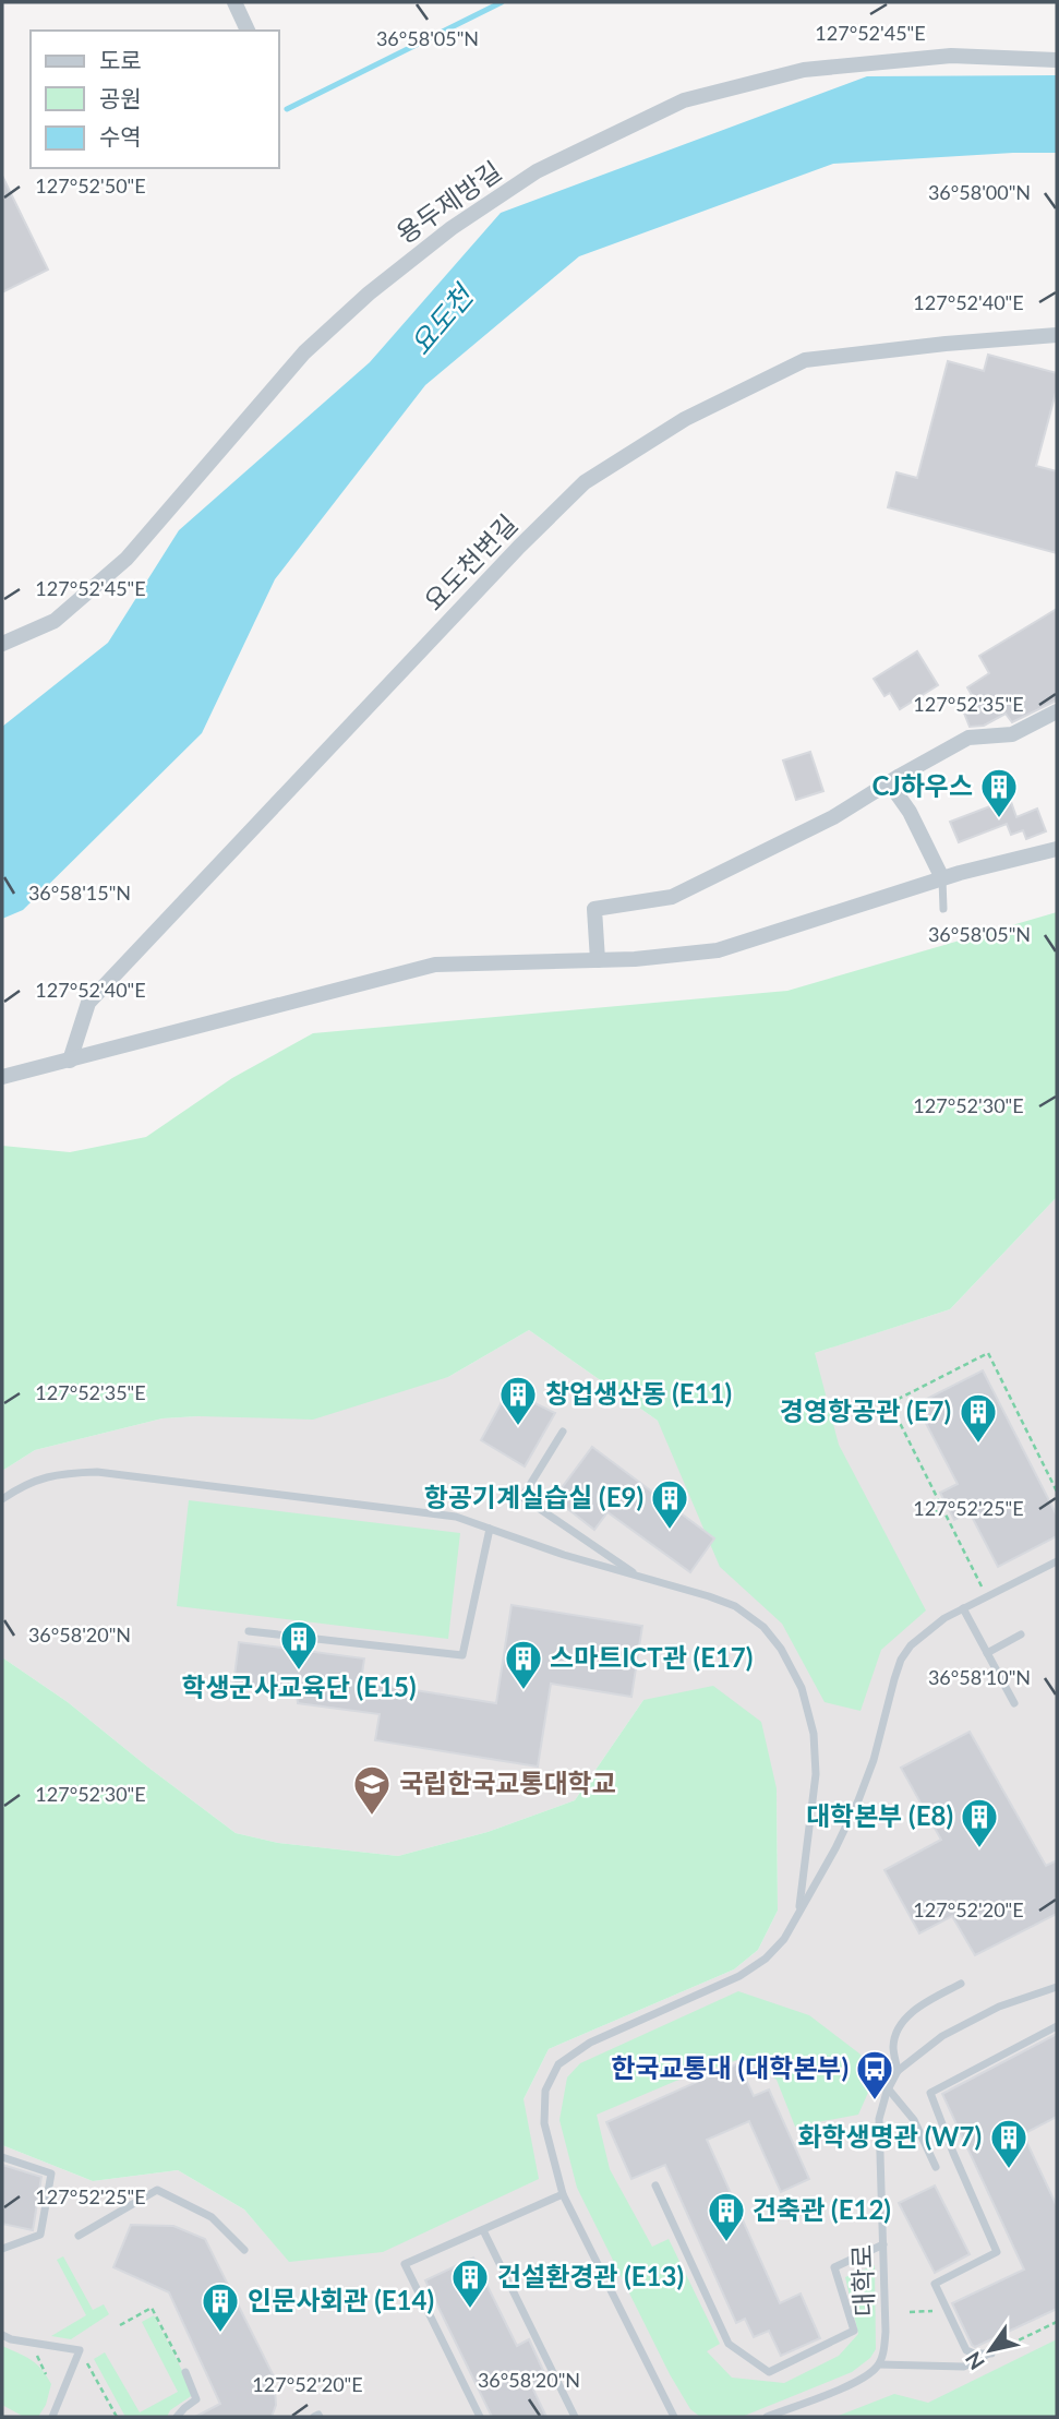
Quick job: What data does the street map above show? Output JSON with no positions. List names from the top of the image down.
{
  "streets": {
    "street": ["용두제방길", "요도천변길"],
    "lane": ["대학로"]
  },
  "water": ["요도천"],
  "places": {
    "building": [
      "CJ하우스",
      "창업생산동 (E11)",
      "경영항공관 (E7)",
      "항공기계실습실 (E9)",
      "학생군사교육단 (E15)",
      "스마트ICT관 (E17)",
      "대학본부 (E8)",
      "화학생명관 (W7)",
      "건축관 (E12)",
      "건설환경관 (E13)",
      "인문사회관 (E14)"
    ],
    "school or university": ["국립한국교통대학교"],
    "bus stop": ["한국교통대 (대학본부)"]
  },
  "legend": ["도로", "공원", "수역"],
  "north": "bottom left",
  "coordinates": [
    "127°52'45\"E",
    "36°58'05\"N",
    "127°52'50\"E",
    "36°58'00\"N",
    "127°52'40\"E",
    "127°52'35\"E",
    "36°58'15\"N",
    "127°52'30\"E",
    "127°52'25\"E",
    "36°58'20\"N",
    "36°58'10\"N",
    "127°52'20\"E"
  ]
}
